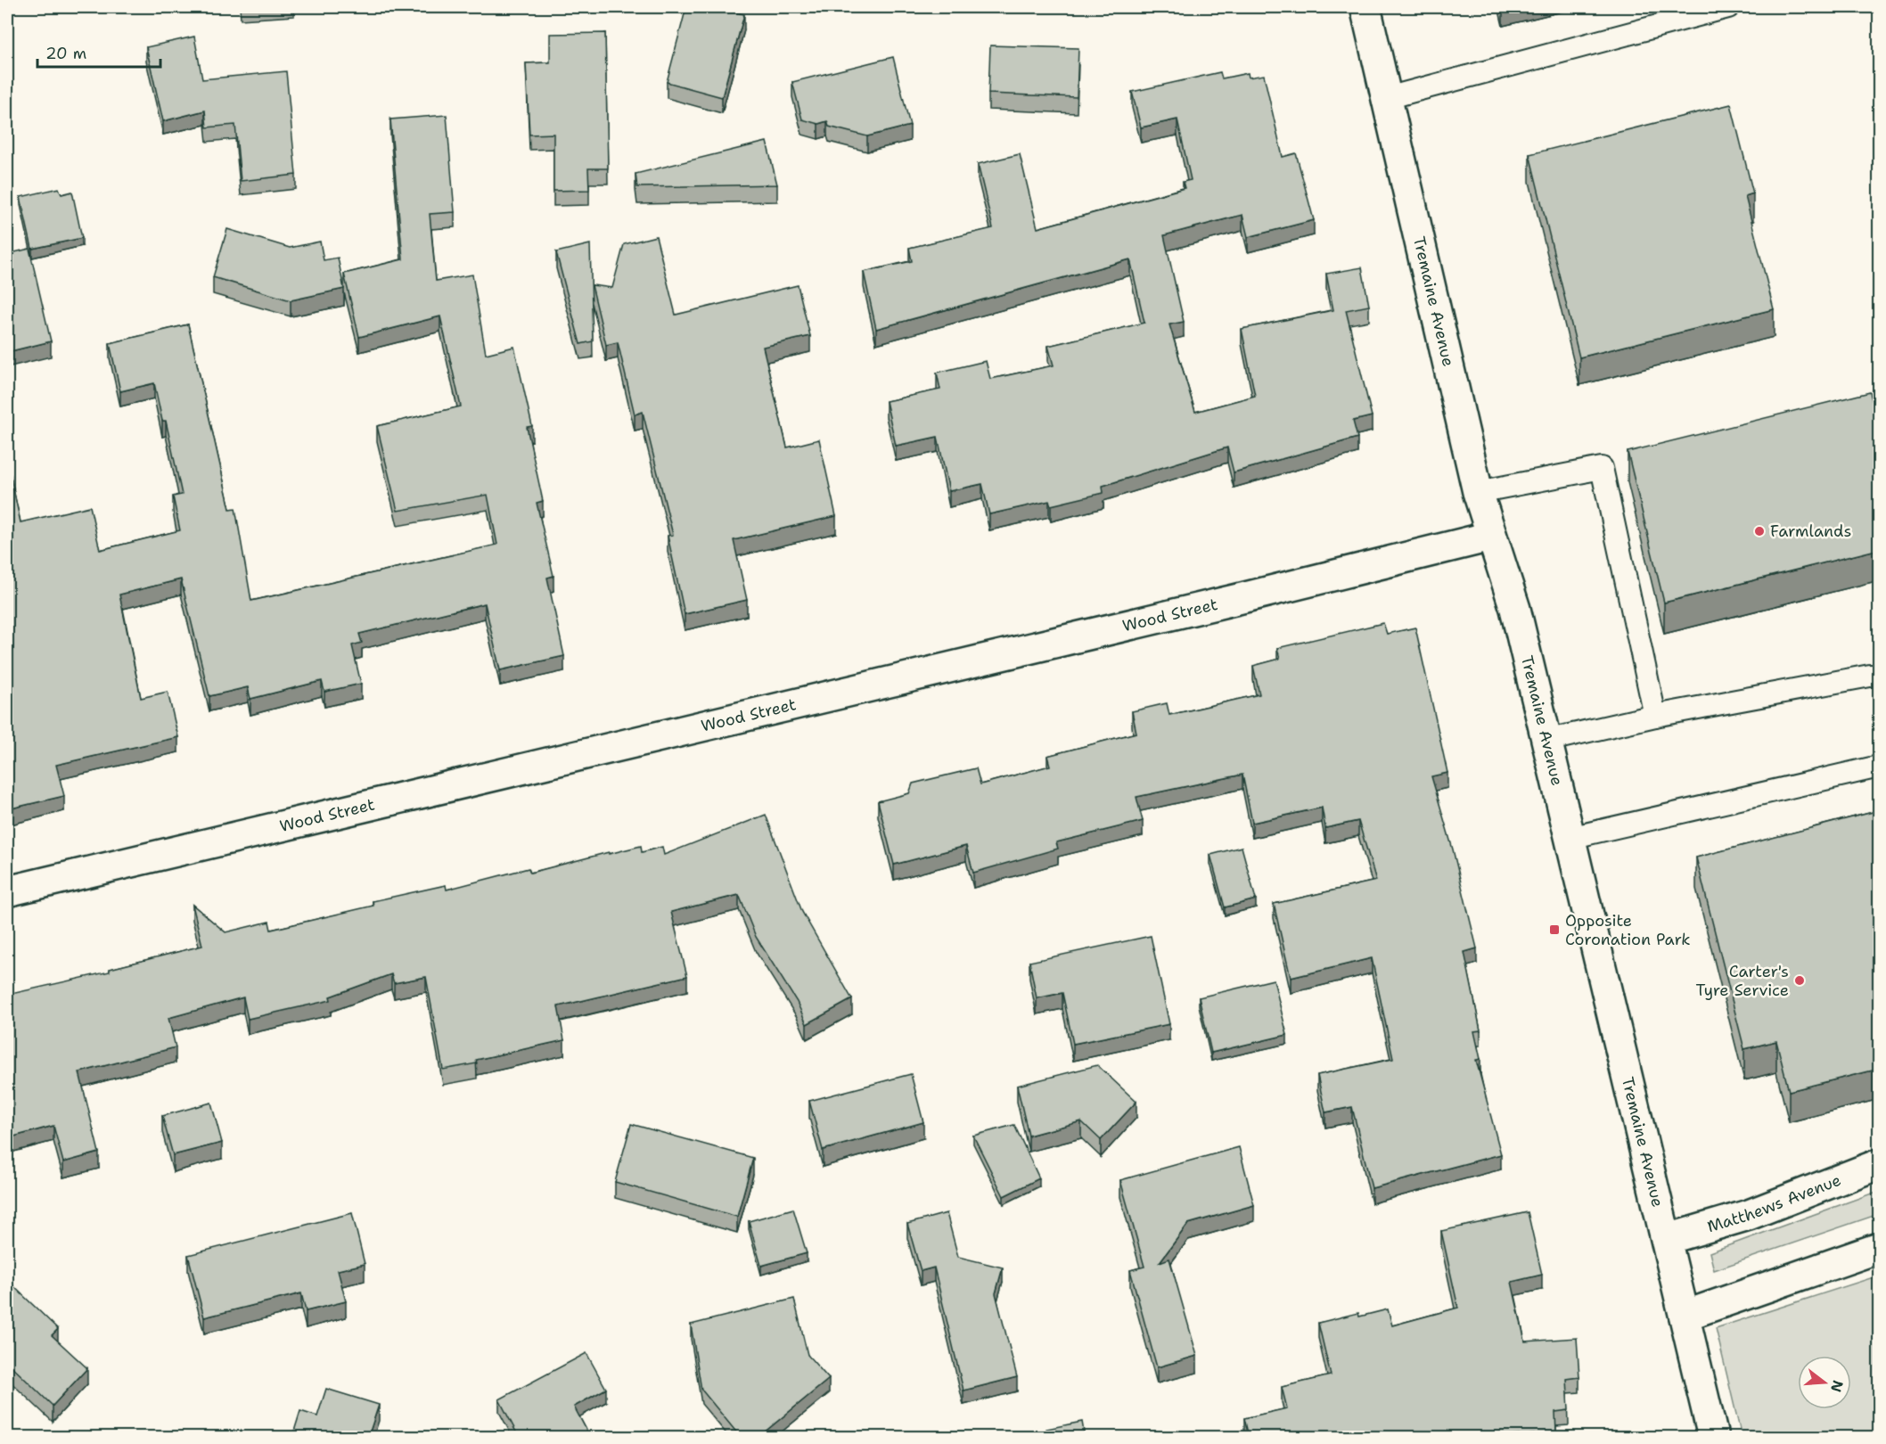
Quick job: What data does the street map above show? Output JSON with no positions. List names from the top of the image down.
{
  "streets": {
    "street": ["Tremaine Avenue", "Wood Street", "Matthews Avenue"]
  },
  "crossings": [
    ["Tremaine Avenue", "Wood Street"],
    ["Tremaine Avenue", "Matthews Avenue"]
  ],
  "places": {
    "other": ["Farmlands", "Carter's Tyre Service"],
    "transit": ["Opposite Coronation Park"]
  },
  "scale_bar": "20 m",
  "north": "right"
}
